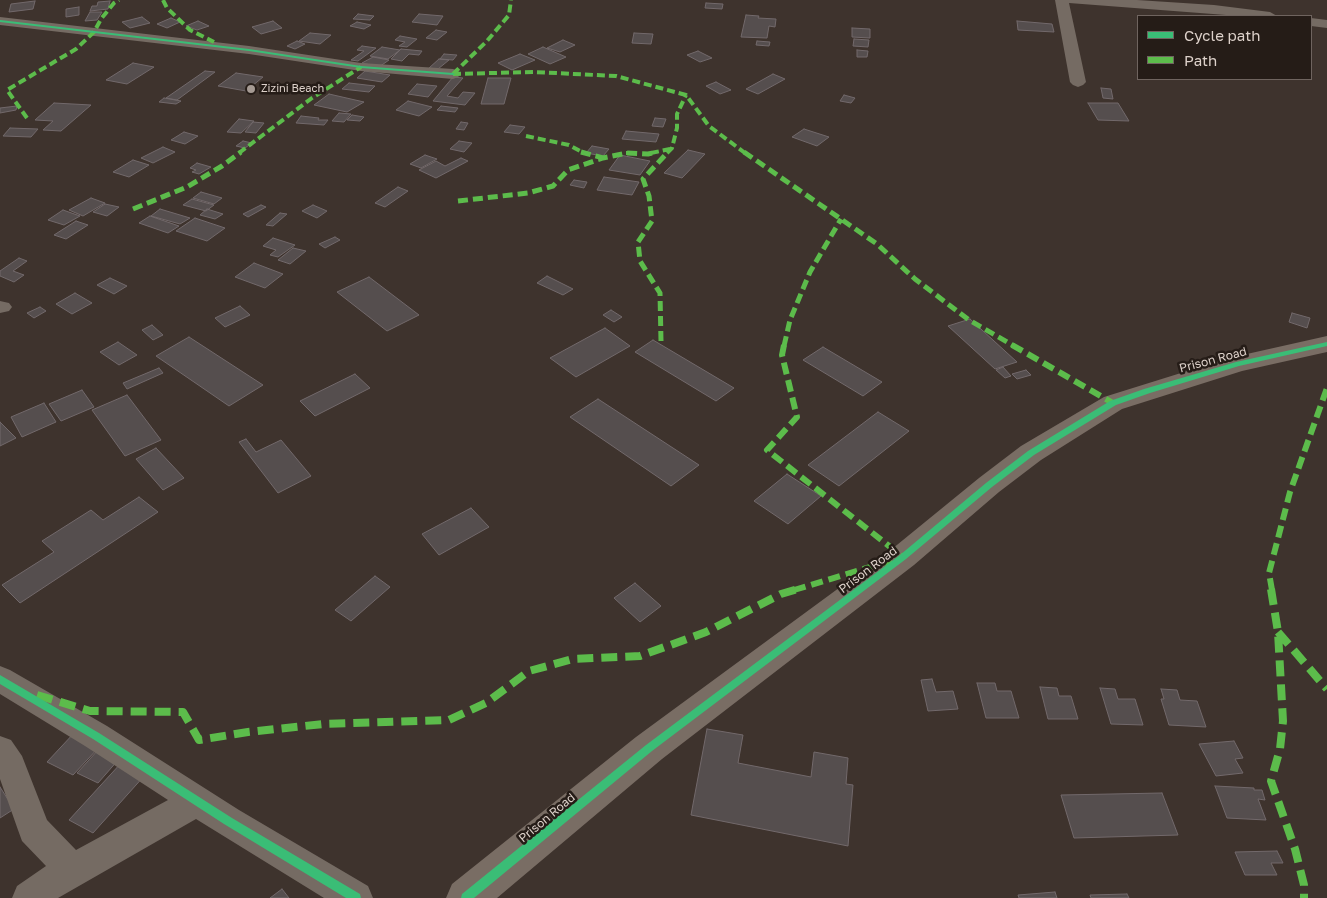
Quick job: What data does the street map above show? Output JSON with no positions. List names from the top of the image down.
{
  "streets": {
    "street": ["Prison Road"]
  },
  "places": ["Zizini Beach"],
  "legend": ["Cycle path", "Path"]
}
